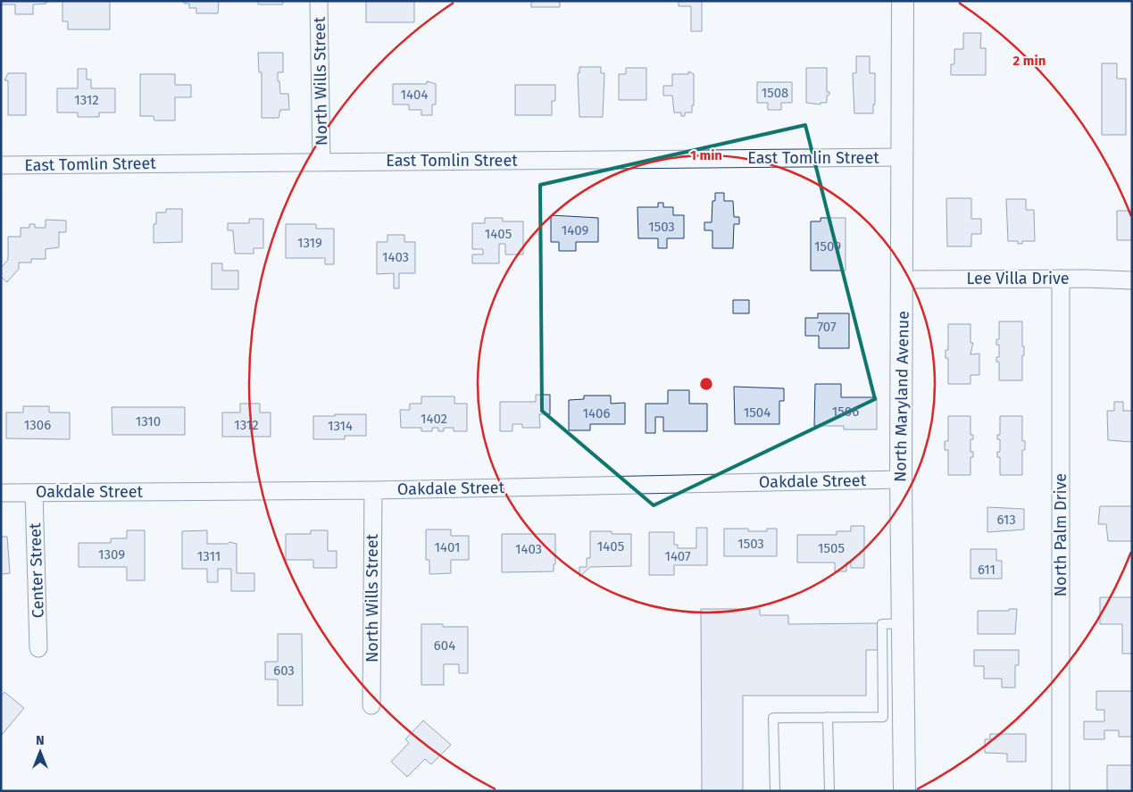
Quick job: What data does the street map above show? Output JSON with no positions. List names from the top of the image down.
{
  "streets": {
    "street": [
      "North Wills Street",
      "East Tomlin Street",
      "Lee Villa Drive",
      "North Maryland Avenue",
      "Oakdale Street",
      "North Palm Drive",
      "Center Street"
    ]
  },
  "crossings": [
    ["North Wills Street", "East Tomlin Street"],
    ["North Wills Street", "Oakdale Street"],
    ["East Tomlin Street", "North Maryland Avenue"],
    ["Lee Villa Drive", "North Maryland Avenue"],
    ["Lee Villa Drive", "North Palm Drive"],
    ["North Maryland Avenue", "Oakdale Street"],
    ["Oakdale Street", "Center Street"]
  ],
  "house_numbers": [
    "1508",
    "1404",
    "1312",
    "1503",
    "1409",
    "1405",
    "1319",
    "1509",
    "1403",
    "707",
    "1506",
    "1504",
    "1406",
    "1402",
    "1310",
    "1306",
    "1312",
    "1314",
    "613",
    "1503",
    "1405",
    "1401",
    "1505",
    "1403",
    "1309",
    "1311",
    "1407",
    "611",
    "604",
    "603"
  ],
  "north": "top",
  "rings": ["2 min", "1 min"]
}
